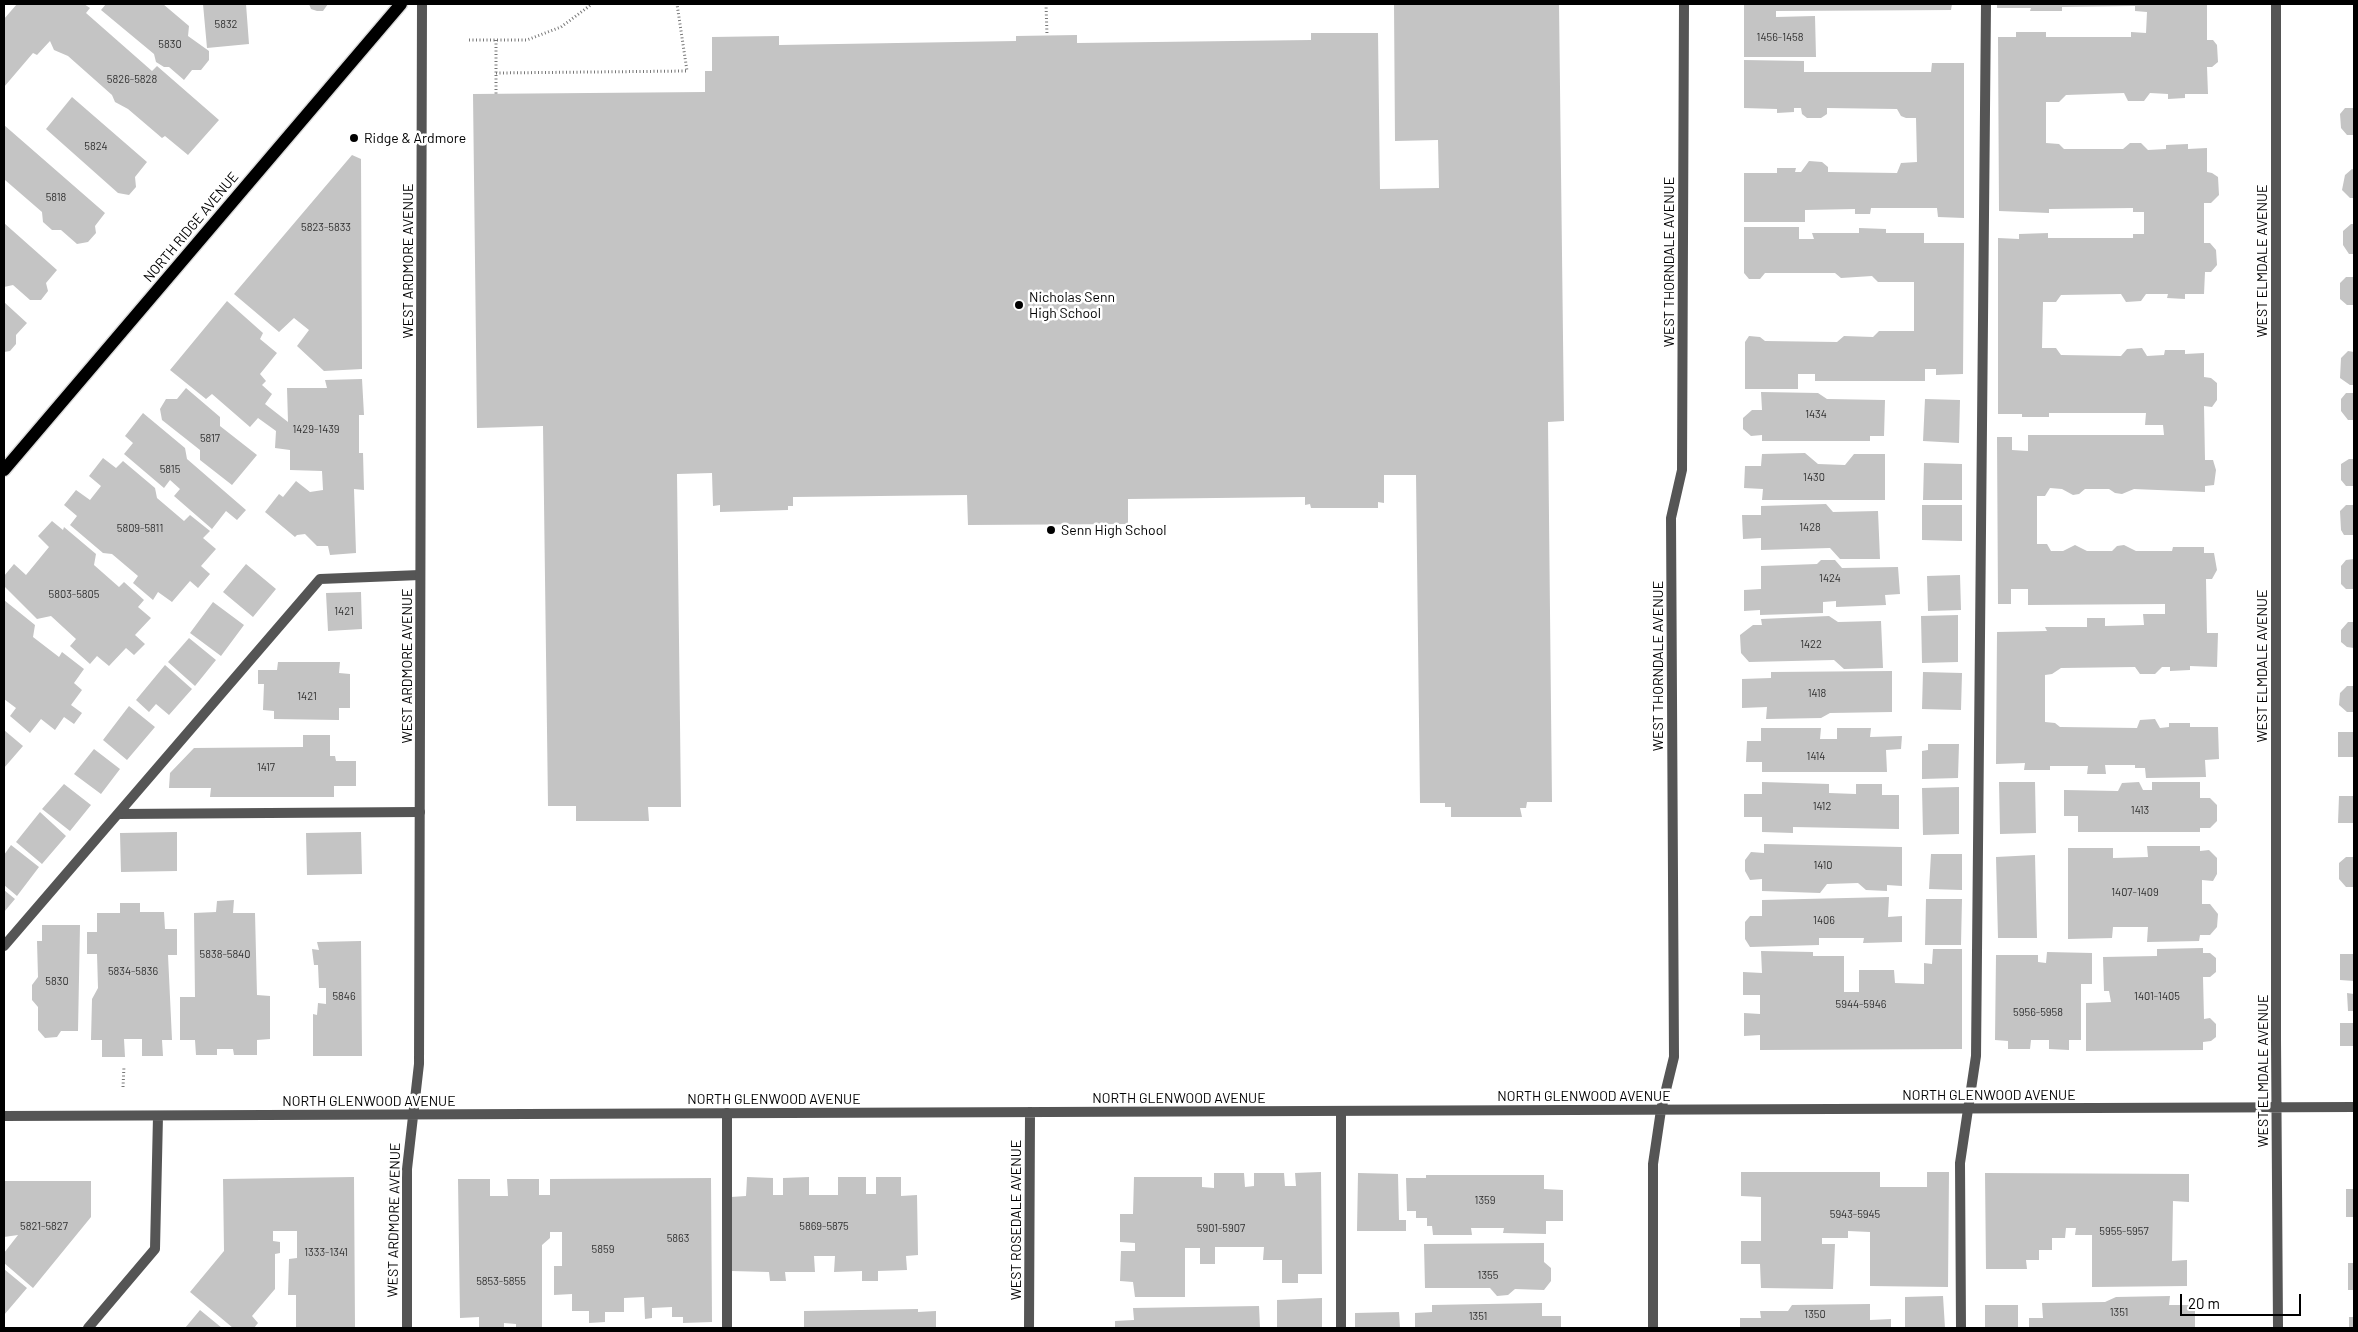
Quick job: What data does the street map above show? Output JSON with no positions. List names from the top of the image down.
{
  "streets": {
    "main road": ["NORTH RIDGE AVENUE"],
    "street": [
      "WEST ARDMORE AVENUE",
      "WEST ELMDALE AVENUE",
      "WEST THORNDALE AVENUE",
      "NORTH GLENWOOD AVENUE",
      "WEST ROSEDALE AVENUE"
    ]
  },
  "crossings": [
    ["WEST ARDMORE AVENUE", "NORTH GLENWOOD AVENUE"],
    ["WEST ELMDALE AVENUE", "NORTH GLENWOOD AVENUE"],
    ["WEST THORNDALE AVENUE", "NORTH GLENWOOD AVENUE"],
    ["NORTH GLENWOOD AVENUE", "WEST ROSEDALE AVENUE"]
  ],
  "places": ["Ridge & Ardmore", "Nicholas Senn High School", "Senn High School"],
  "house_numbers": [
    "5832",
    "1456-1458",
    "5830",
    "5826-5828",
    "5824",
    "5818",
    "5823-5833",
    "1434",
    "1429-1439",
    "5817",
    "5815",
    "1430",
    "1428",
    "5809-5811",
    "1424",
    "5803-5805",
    "1421",
    "1422",
    "1418",
    "1421",
    "1414",
    "1417",
    "1412",
    "1413",
    "1410",
    "1407-1409",
    "1406",
    "5838-5840",
    "5834-5836",
    "5830",
    "5846",
    "1401-1405",
    "5944-5946",
    "5956-5958",
    "1359",
    "5943-5945",
    "5821-5827",
    "5869-5875",
    "5901-5907",
    "5955-5957",
    "5863",
    "5859",
    "1333-1341",
    "1355",
    "5853-5855",
    "1351",
    "1350",
    "1351"
  ],
  "scale_bar": "20 m"
}
